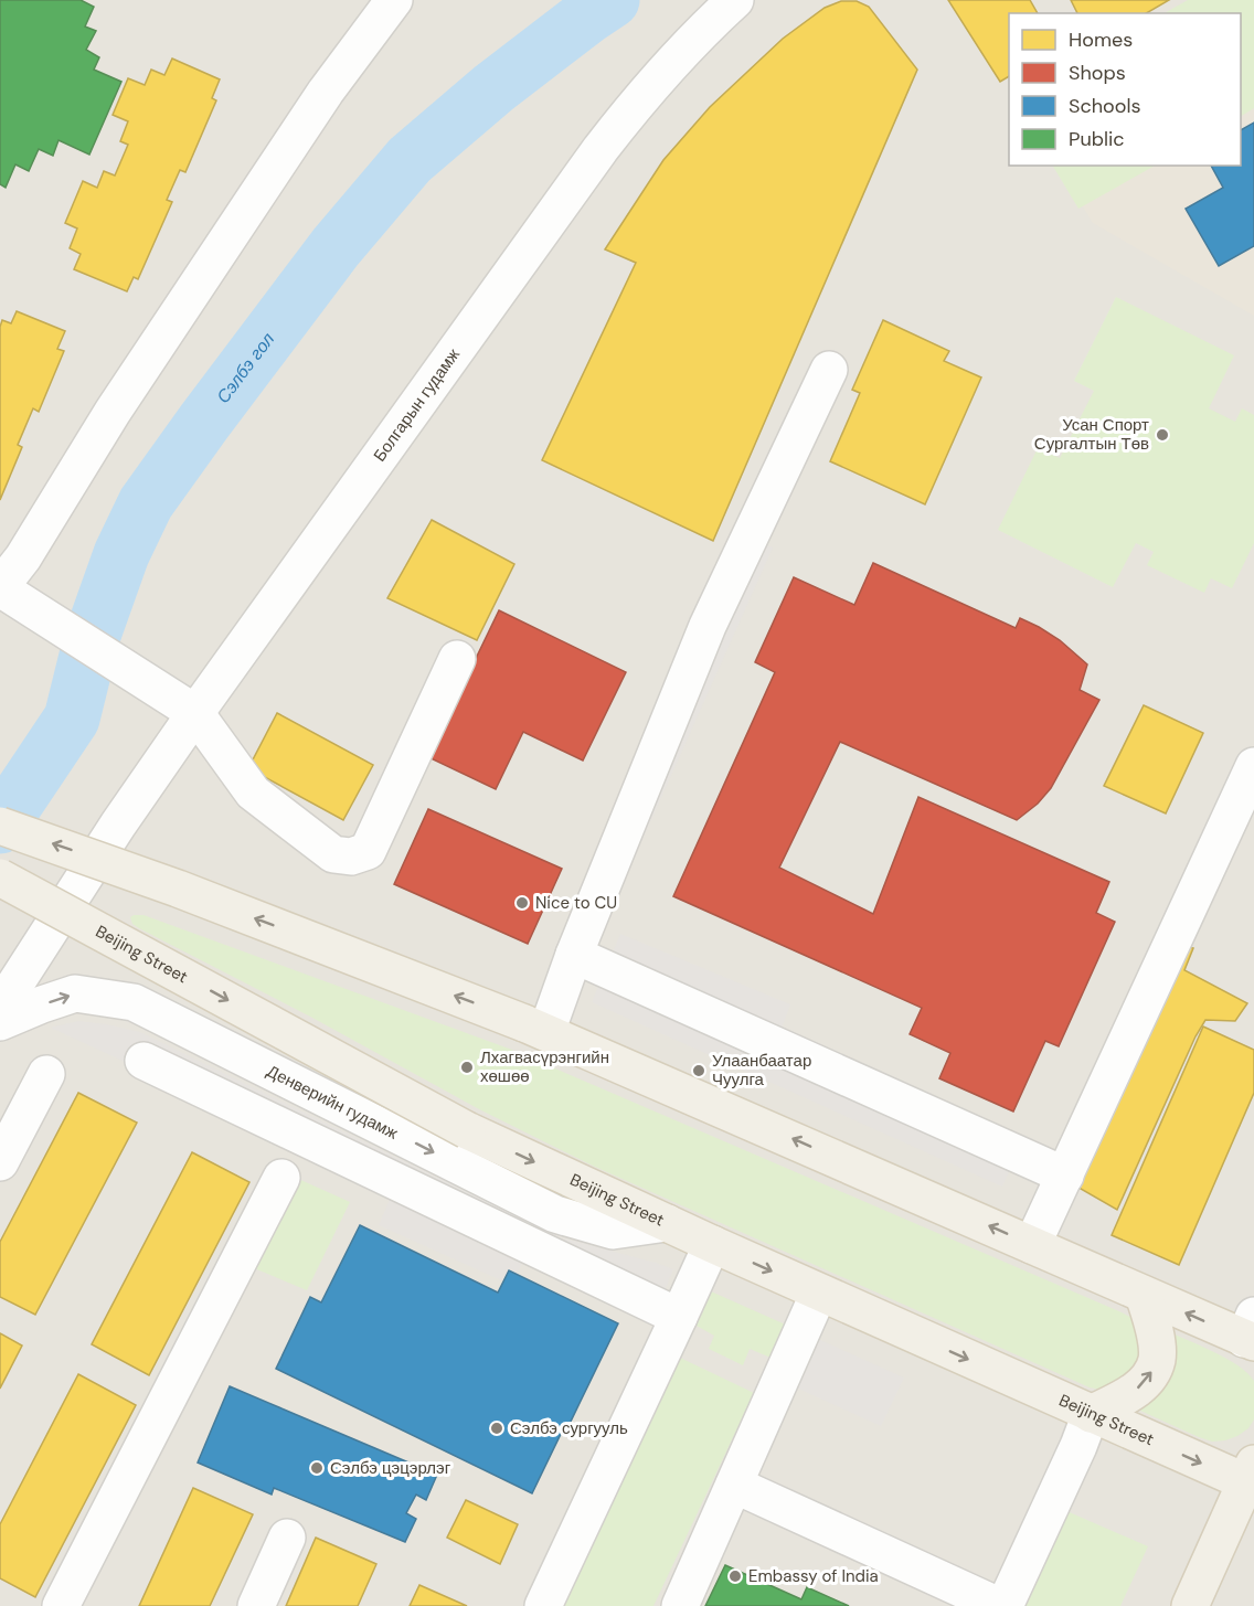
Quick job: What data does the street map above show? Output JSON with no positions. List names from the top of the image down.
{
  "streets": {
    "main road": ["Beijing Street"],
    "street": ["Болгарын гудамж", "Денверийн гудамж"]
  },
  "crossings": [
    ["Beijing Street", "Денверийн гудамж"]
  ],
  "water": ["Сэлбэ гол"],
  "places": [
    "Усан Спорт Сургалтын Төв",
    "Nice to CU",
    "Лхагвасүрэнгийн хөшөө",
    "Улаанбаатар Чуулга",
    "Сэлбэ сургууль",
    "Сэлбэ цэцэрлэг",
    "Embassy of India"
  ],
  "legend": [
    "Homes",
    "Shops",
    "Schools",
    "Public"
  ]
}
